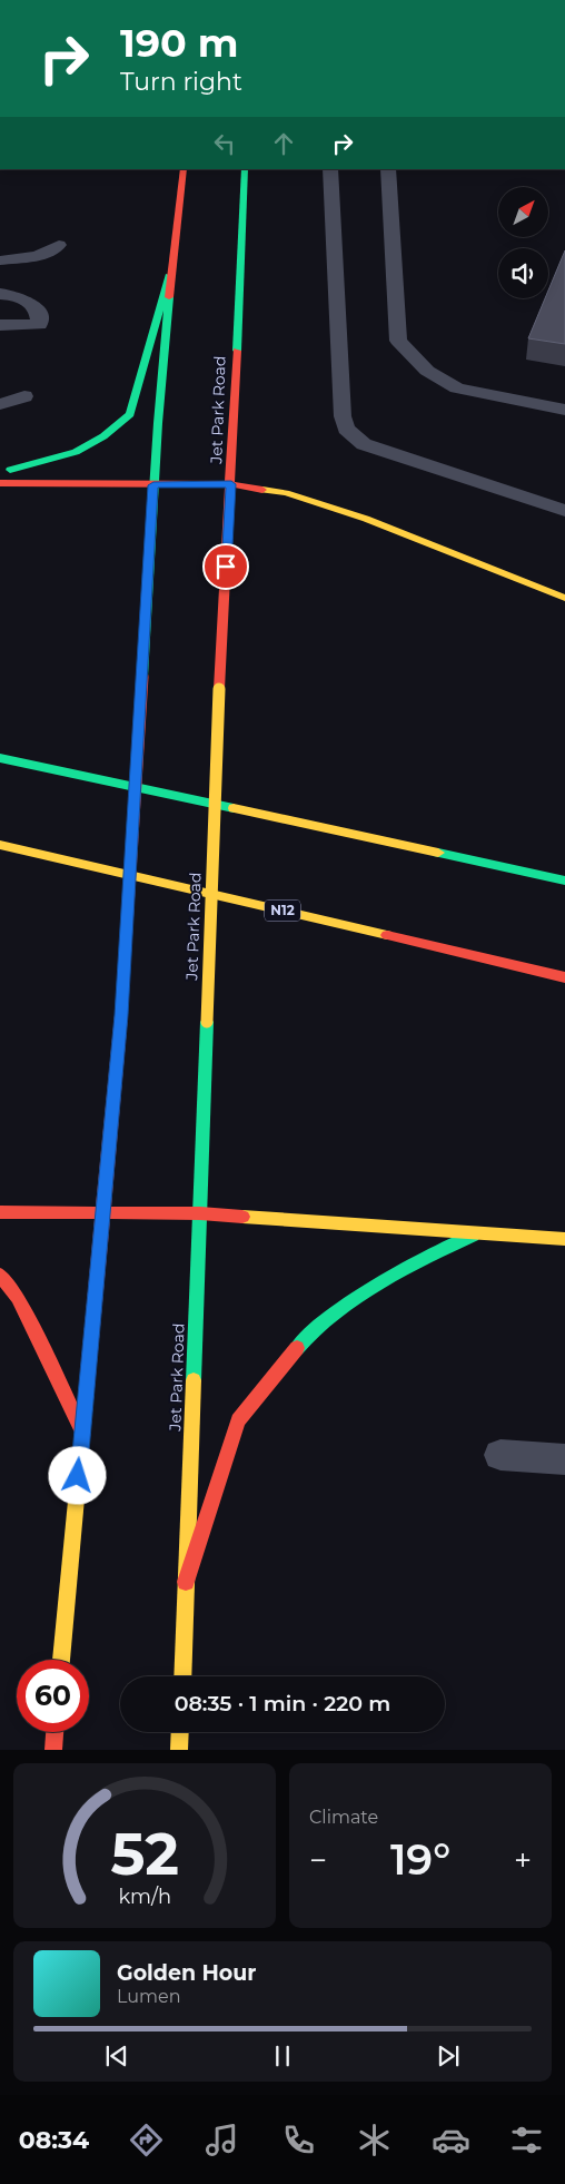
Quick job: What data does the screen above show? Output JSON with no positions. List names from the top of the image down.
{
  "streets": {
    "main road": ["Jet Park Road", "N12"]
  },
  "north": "top right",
  "page": {
    "turn": ["190 m", "Turn right"],
    "limit": "60",
    "trip": "08:35 · 1 min · 220 m",
    "tile": "Climate",
    "heat": ["−", "19°", "+"],
    "song": ["Golden Hour", "Lumen"],
    "tabs": "08:34",
    "gauge": ["52", "km/h"]
  }
}
